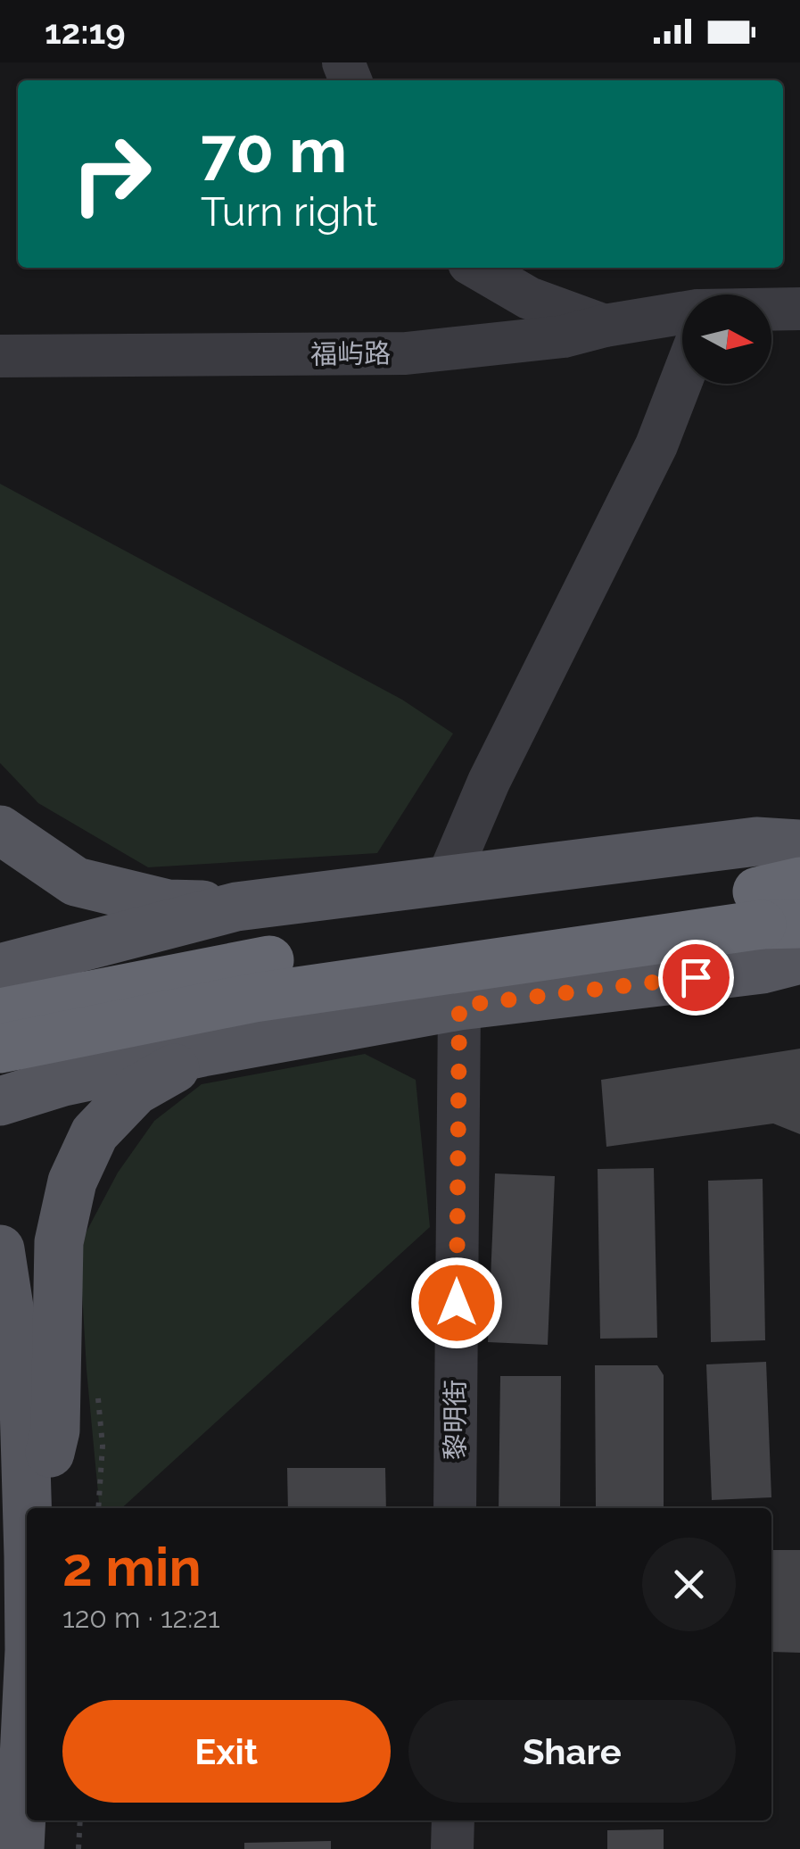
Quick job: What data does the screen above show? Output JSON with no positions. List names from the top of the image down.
{
  "streets": {
    "street": ["福屿路", "黎明街"]
  },
  "north": "right",
  "page": {
    "status": "12:19",
    "turn": ["70 m", "Turn right"],
    "heading": ["2 min", "120 m · 12:21"],
    "buttons": ["Exit", "Share"]
  }
}
